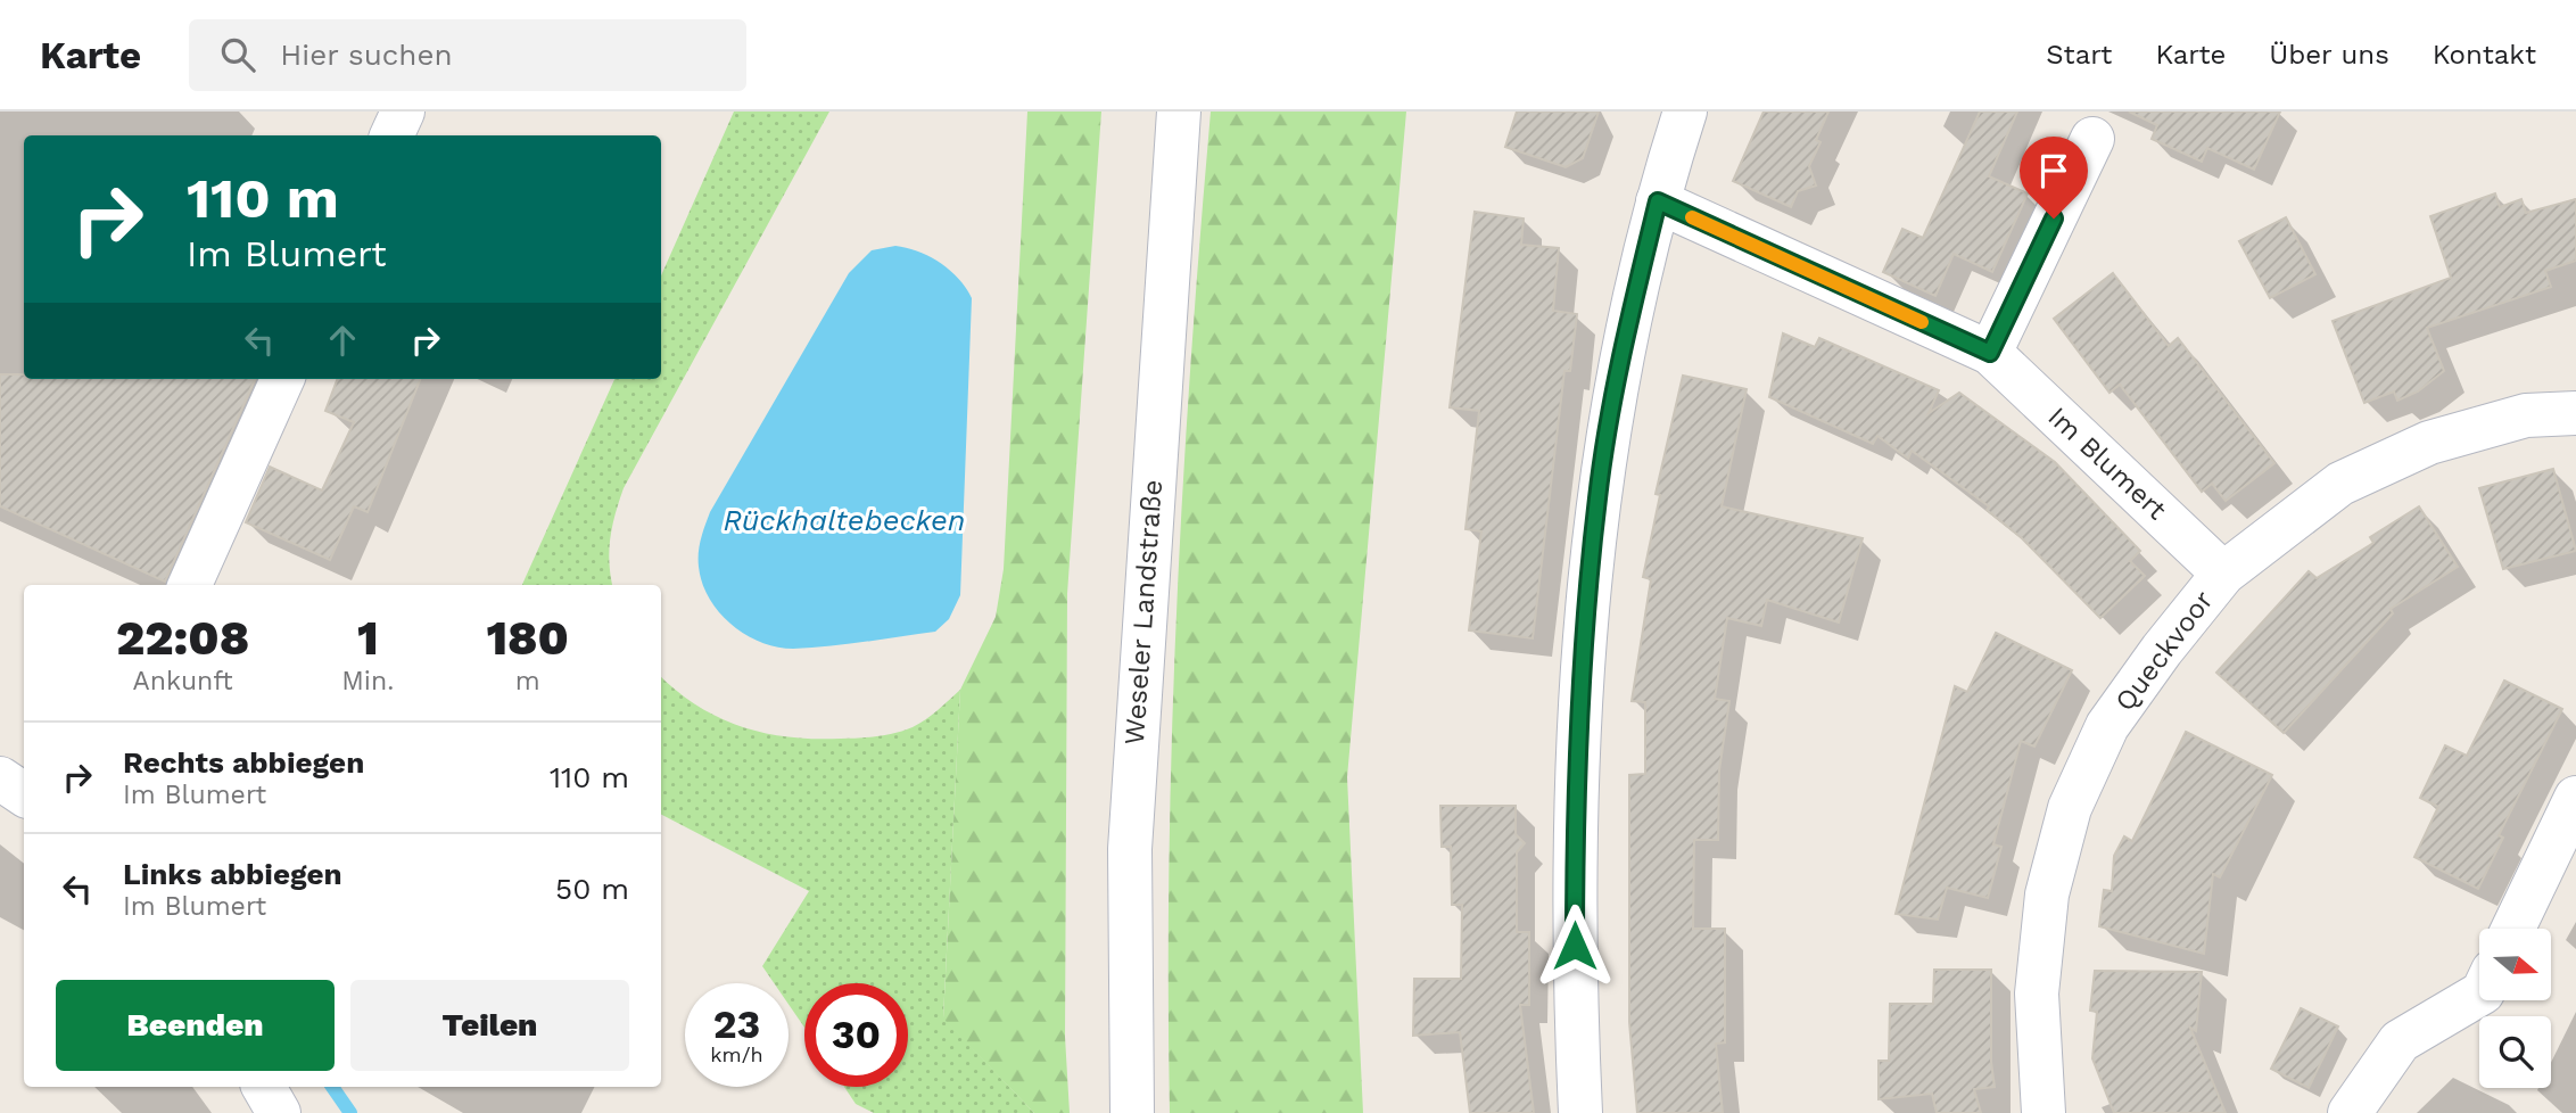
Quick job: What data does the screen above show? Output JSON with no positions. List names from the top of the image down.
{
  "streets": {
    "street": ["Im Blumert", "Weseler Landstraße", "Queckvoor"]
  },
  "crossings": [
    ["Im Blumert", "Queckvoor"]
  ],
  "water": ["Rückhaltebecken"],
  "north": "right",
  "page": {
    "header": "Karte",
    "search": "Hier suchen",
    "nav": [
      "Start",
      "Karte",
      "Über uns",
      "Kontakt"
    ],
    "turn": ["110 m", "Im Blumert"],
    "eta": [
      "22:08",
      "Ankunft",
      "1",
      "Min.",
      "180",
      "m"
    ],
    "list": [
      {
        "name": "Rechts abbiegen",
        "note": "Im Blumert",
        "value": "110 m"
      },
      {
        "name": "Links abbiegen",
        "note": "Im Blumert",
        "value": "50 m"
      }
    ],
    "buttons": ["Beenden", "Teilen"],
    "speed": "23 km/h",
    "limit": "30"
  }
}
